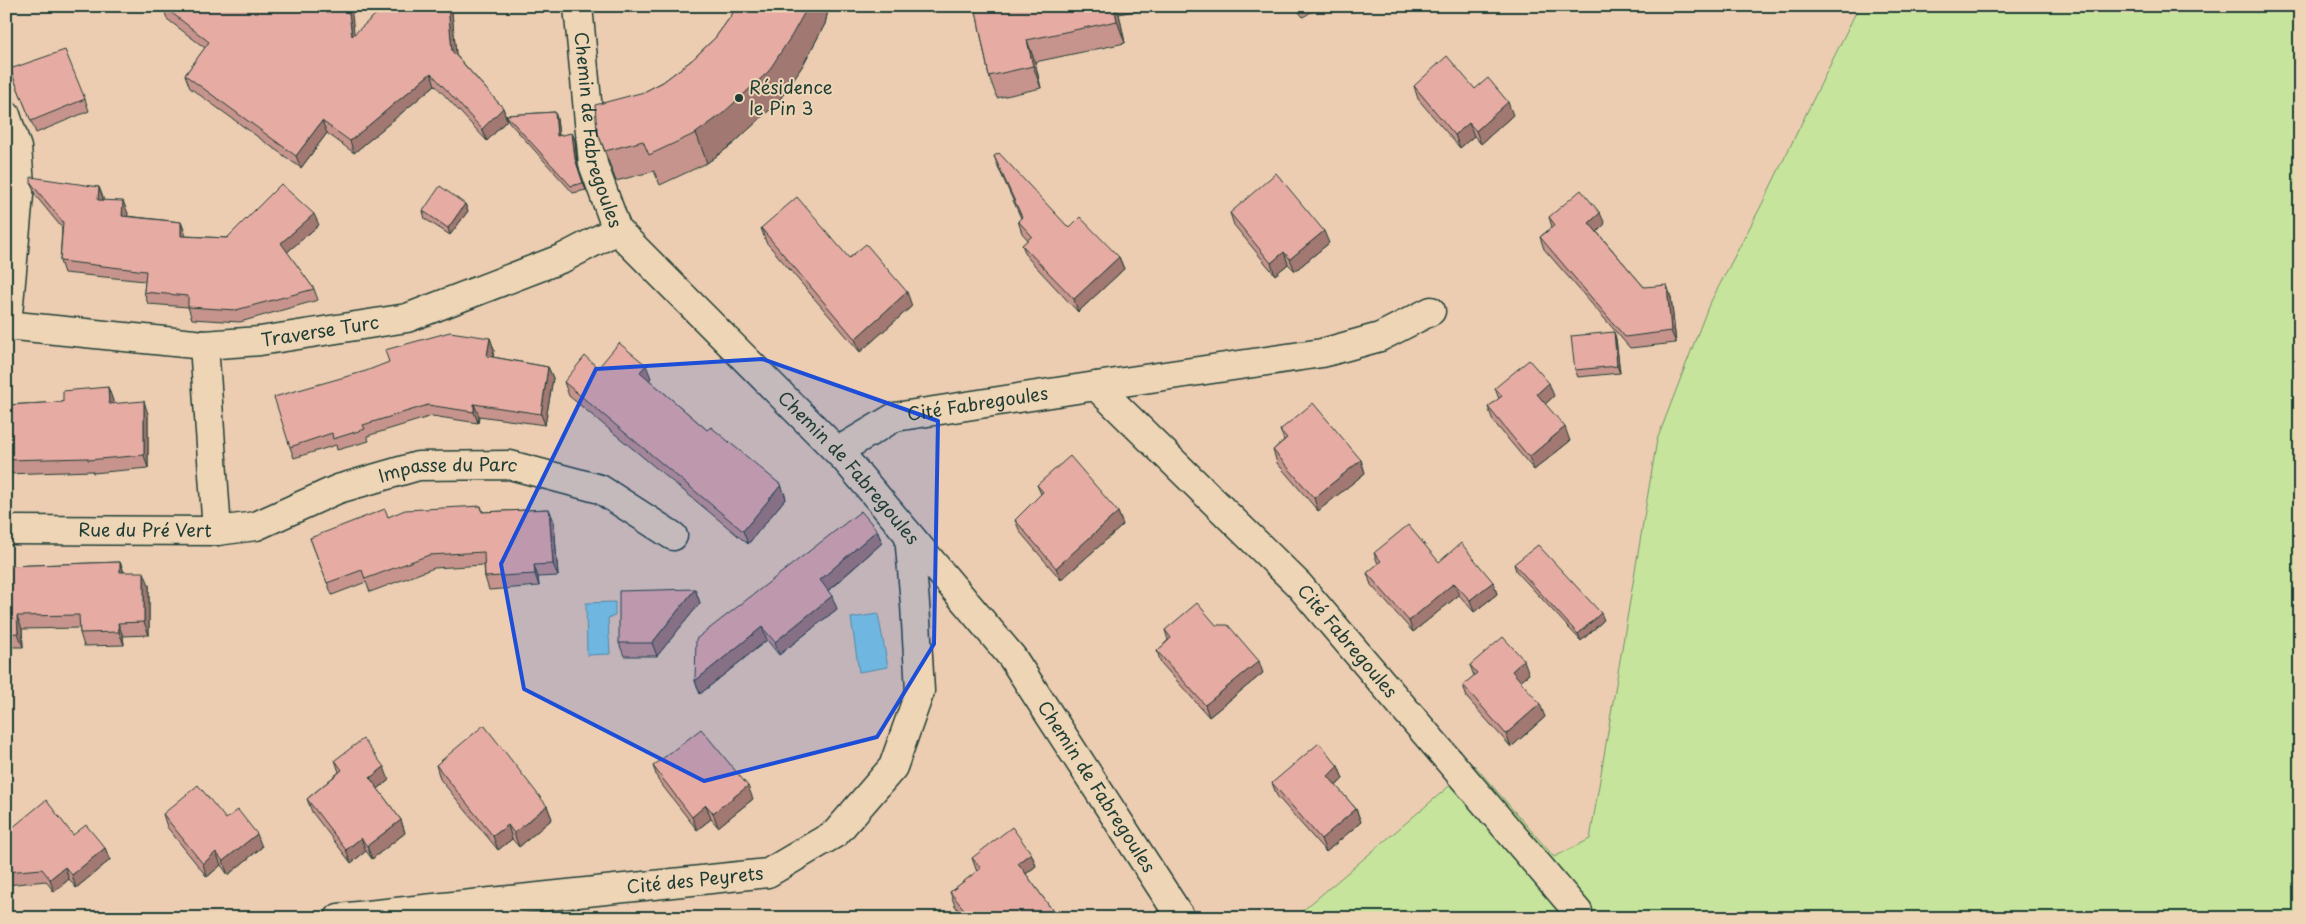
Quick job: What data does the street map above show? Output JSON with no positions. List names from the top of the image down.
{
  "streets": {
    "street": [
      "Chemin de Fabregoules",
      "Traverse Turc",
      "Cité Fabregoules",
      "Impasse du Parc",
      "Rue du Pré Vert",
      "Cité des Peyrets"
    ]
  },
  "crossings": [
    ["Chemin de Fabregoules", "Traverse Turc"],
    ["Chemin de Fabregoules", "Cité Fabregoules"],
    ["Chemin de Fabregoules", "Cité des Peyrets"],
    ["Traverse Turc", "Rue du Pré Vert"],
    ["Impasse du Parc", "Rue du Pré Vert"]
  ],
  "places": ["Résidence le Pin 3"]
}
